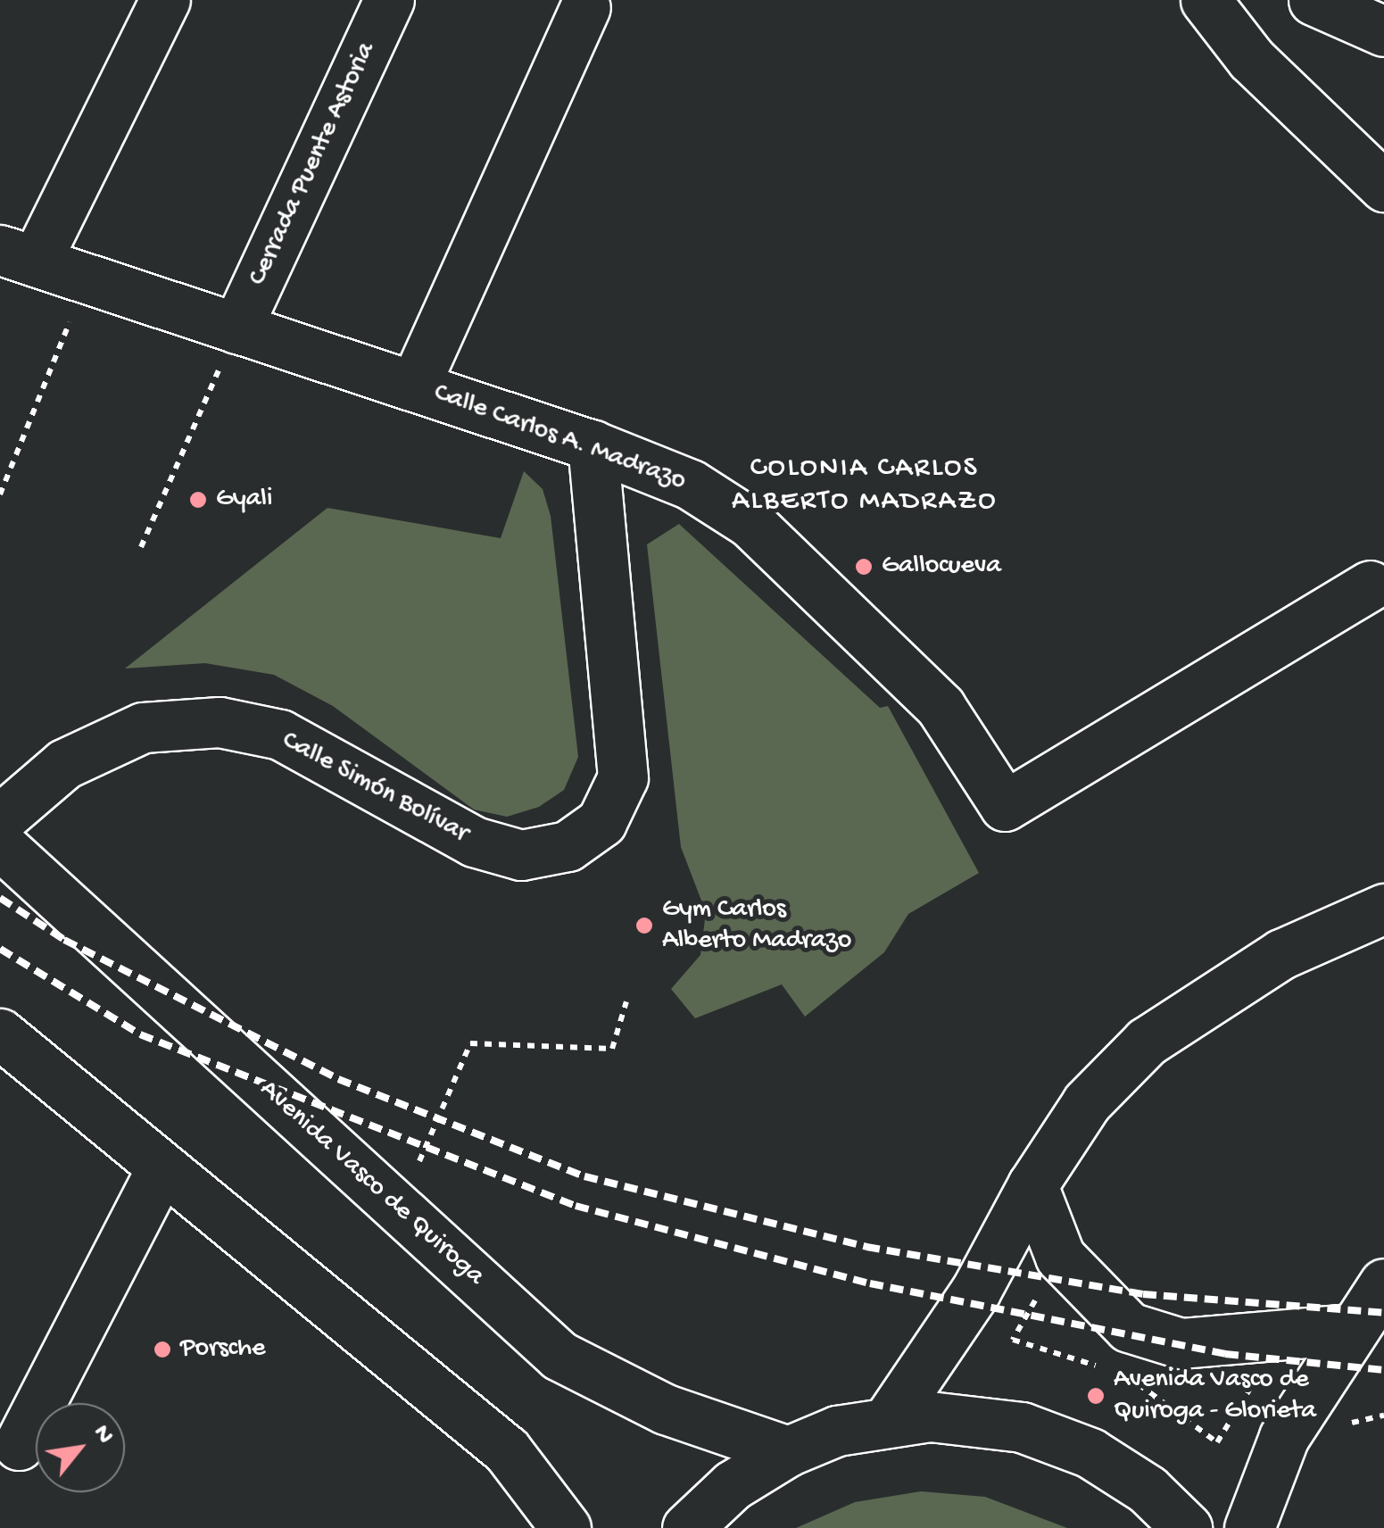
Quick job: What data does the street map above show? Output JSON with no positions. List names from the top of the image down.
{
  "streets": {
    "main road": [
      "Cerrada Puente Astoria",
      "Calle Carlos A. Madrazo",
      "Calle Simón Bolívar",
      "Avenida Vasco de Quiroga"
    ]
  },
  "crossings": [
    ["Cerrada Puente Astoria", "Calle Carlos A. Madrazo"],
    ["Calle Carlos A. Madrazo", "Calle Simón Bolívar"]
  ],
  "districts": ["COLONIA CARLOS ALBERTO MADRAZO"],
  "places": [
    "Gyali",
    "Gallocueva",
    "Gym Carlos Alberto Madrazo",
    "Porsche",
    "Avenida Vasco de Quiroga - Glorieta"
  ],
  "north": "top right"
}
